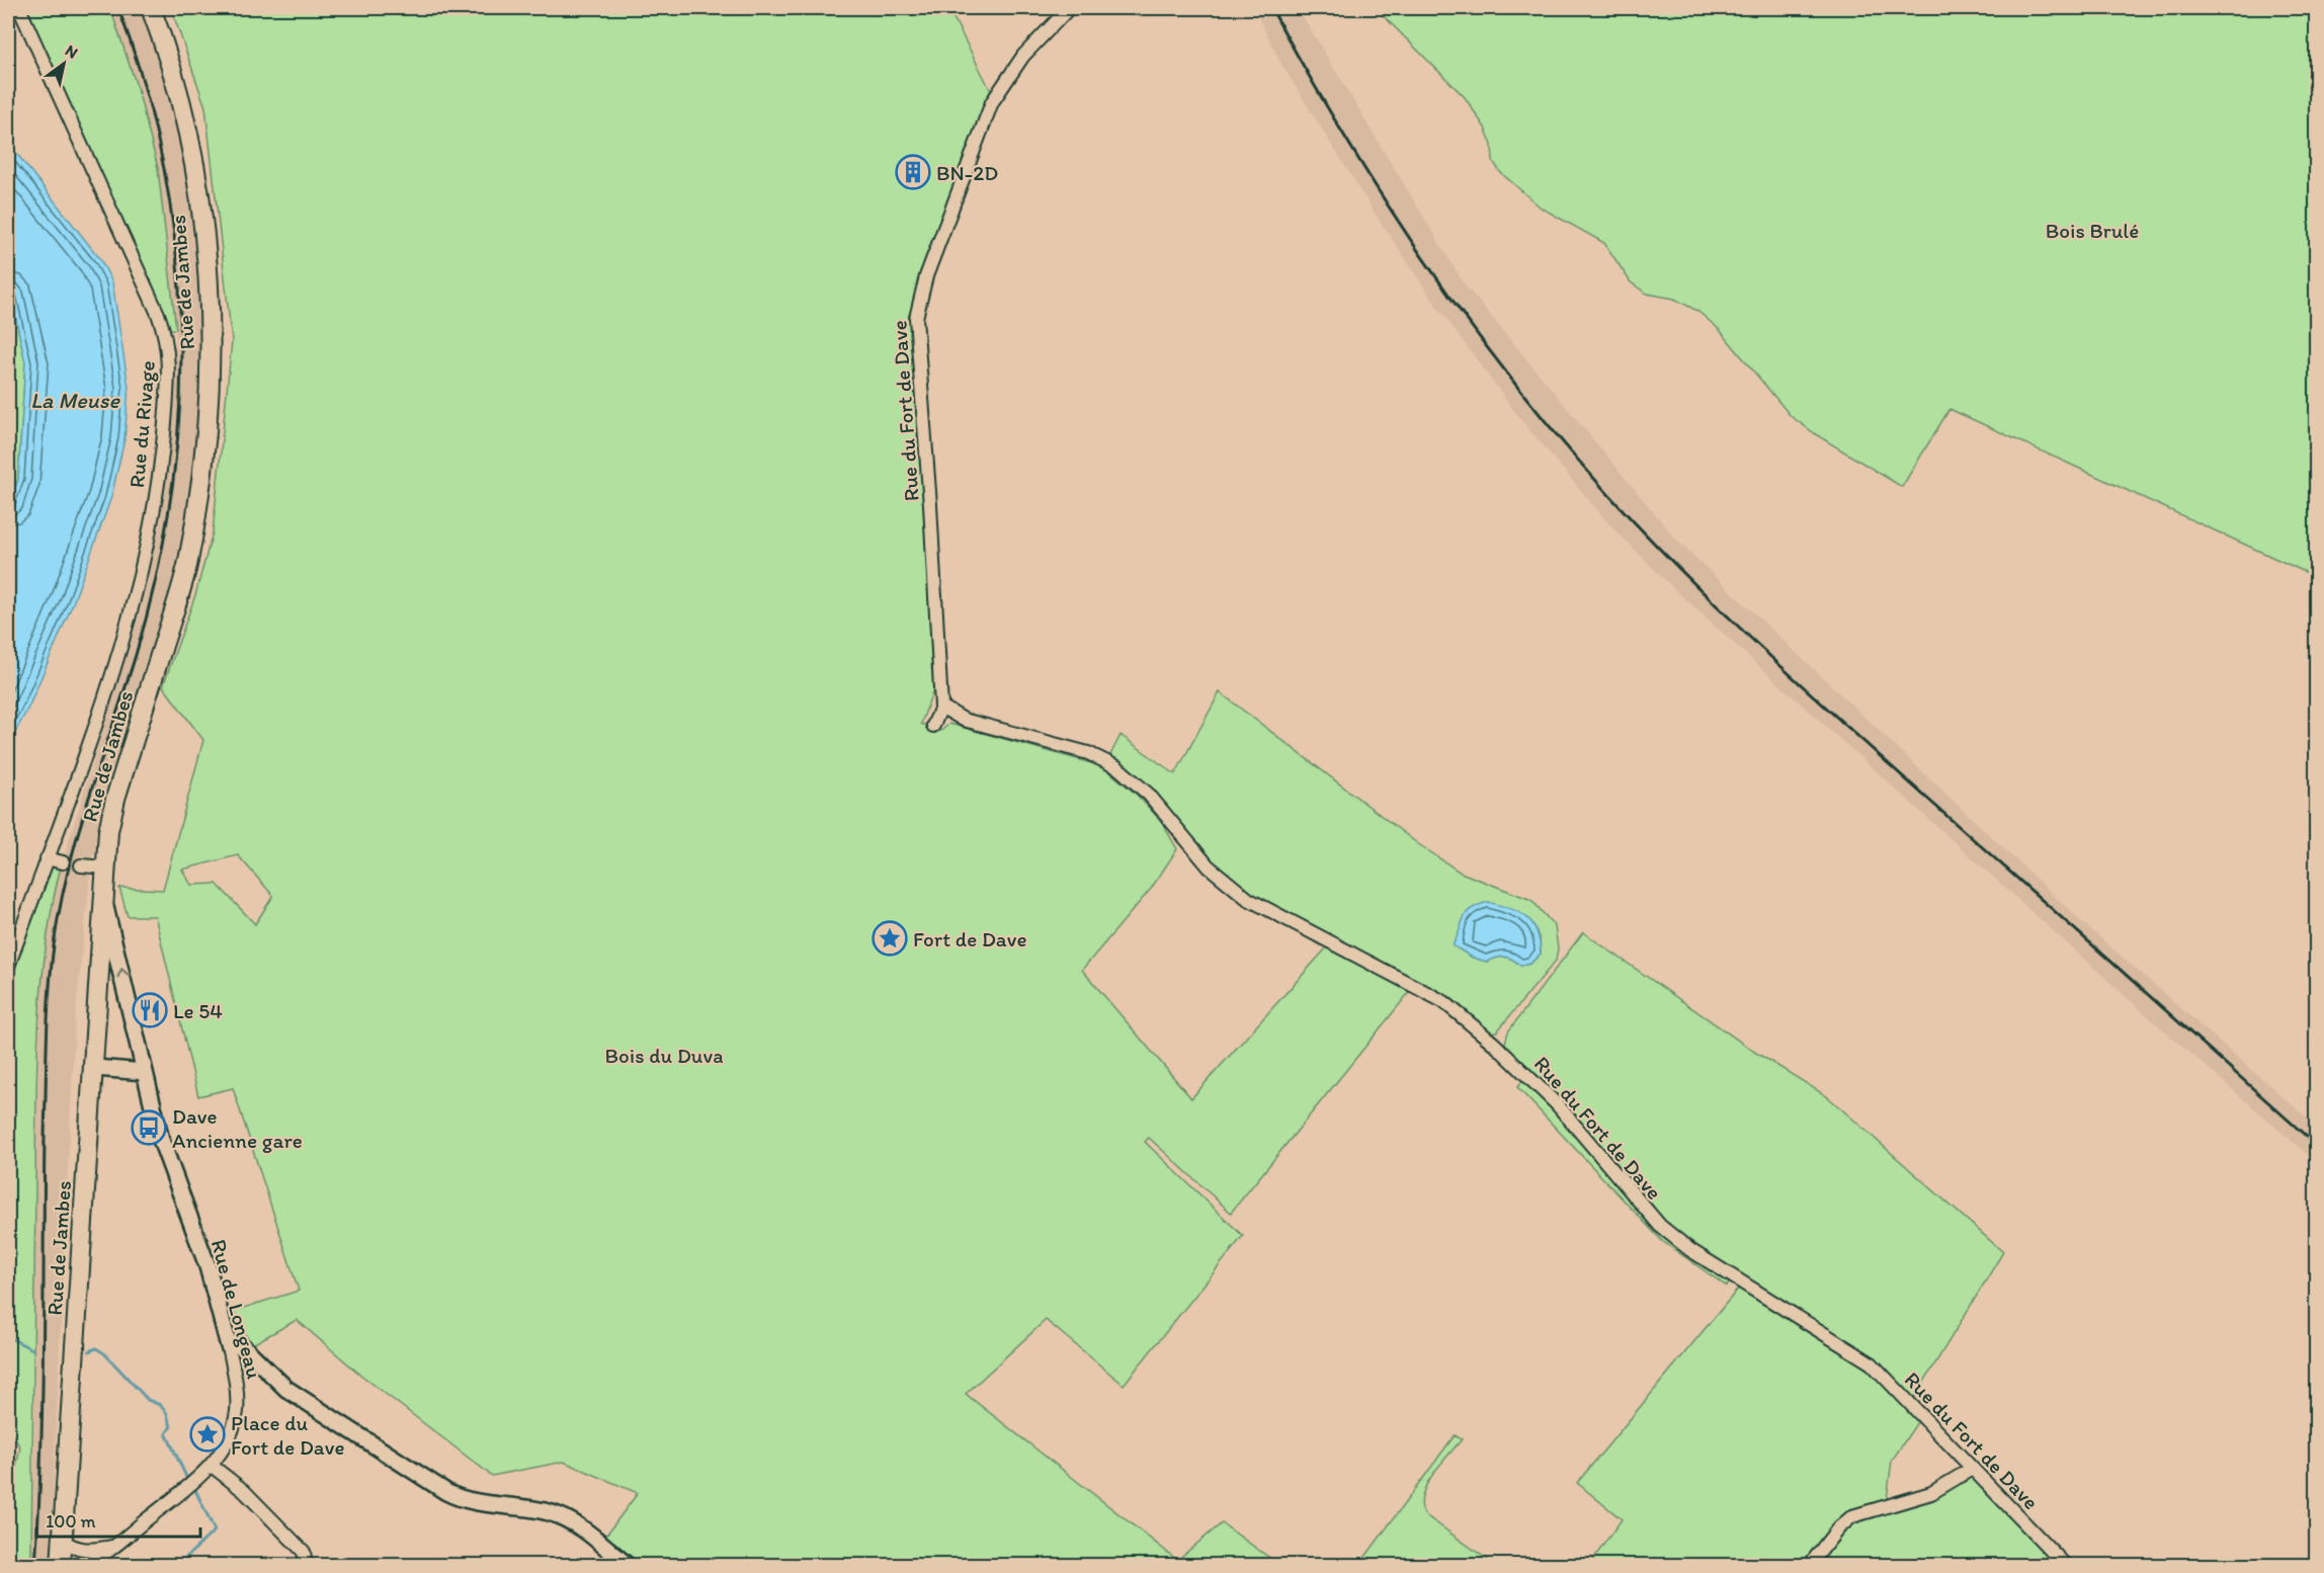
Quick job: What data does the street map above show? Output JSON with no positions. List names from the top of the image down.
{
  "streets": {
    "main road": ["Rue de Jambes"],
    "street": ["Rue du Fort de Dave", "Rue du Rivage", "Rue de Longeau"]
  },
  "crossings": [
    ["Rue de Jambes", "Rue de Longeau"]
  ],
  "water": ["La Meuse"],
  "parks": ["Bois Brulé", "Bois du Duva"],
  "places": {
    "building": ["BN-2D"],
    "place": ["Fort de Dave", "Place du Fort de Dave"],
    "restaurant": ["Le 54"],
    "bus stop": ["Dave Ancienne gare"]
  },
  "scale_bar": "100 m",
  "north": "top right"
}
